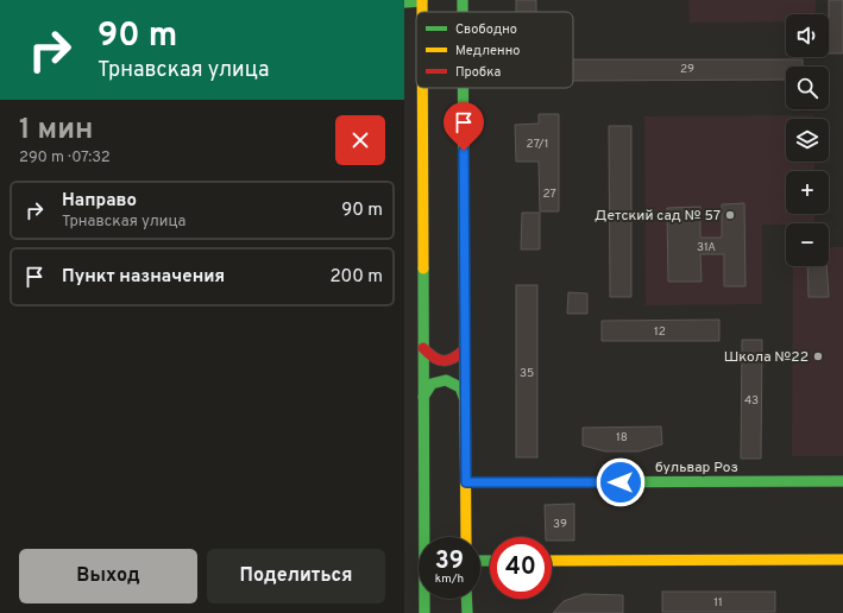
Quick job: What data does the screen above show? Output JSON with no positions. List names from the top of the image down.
{
  "streets": {
    "main road": ["бульвар Роз"]
  },
  "places": ["Детский сад № 57", "Школа №22"],
  "house_numbers": [
    "29",
    "27/1",
    "27",
    "31А",
    "12",
    "35",
    "43",
    "18",
    "39",
    "11"
  ],
  "legend": ["Свободно", "Медленно", "Пробка"],
  "page": {
    "turn": ["90 m", "Трнавская улица"],
    "map_buttons": ["+", "−"],
    "heading": ["1 мин", "290 m · 07:32"],
    "list": [
      {
        "name": "Направо",
        "note": "Трнавская улица",
        "value": "90 m"
      },
      {
        "name": "Пункт назначения",
        "value": "200 m"
      }
    ],
    "speed": "39 km/h",
    "limit": "40",
    "buttons": ["Выход", "Поделиться"]
  }
}
